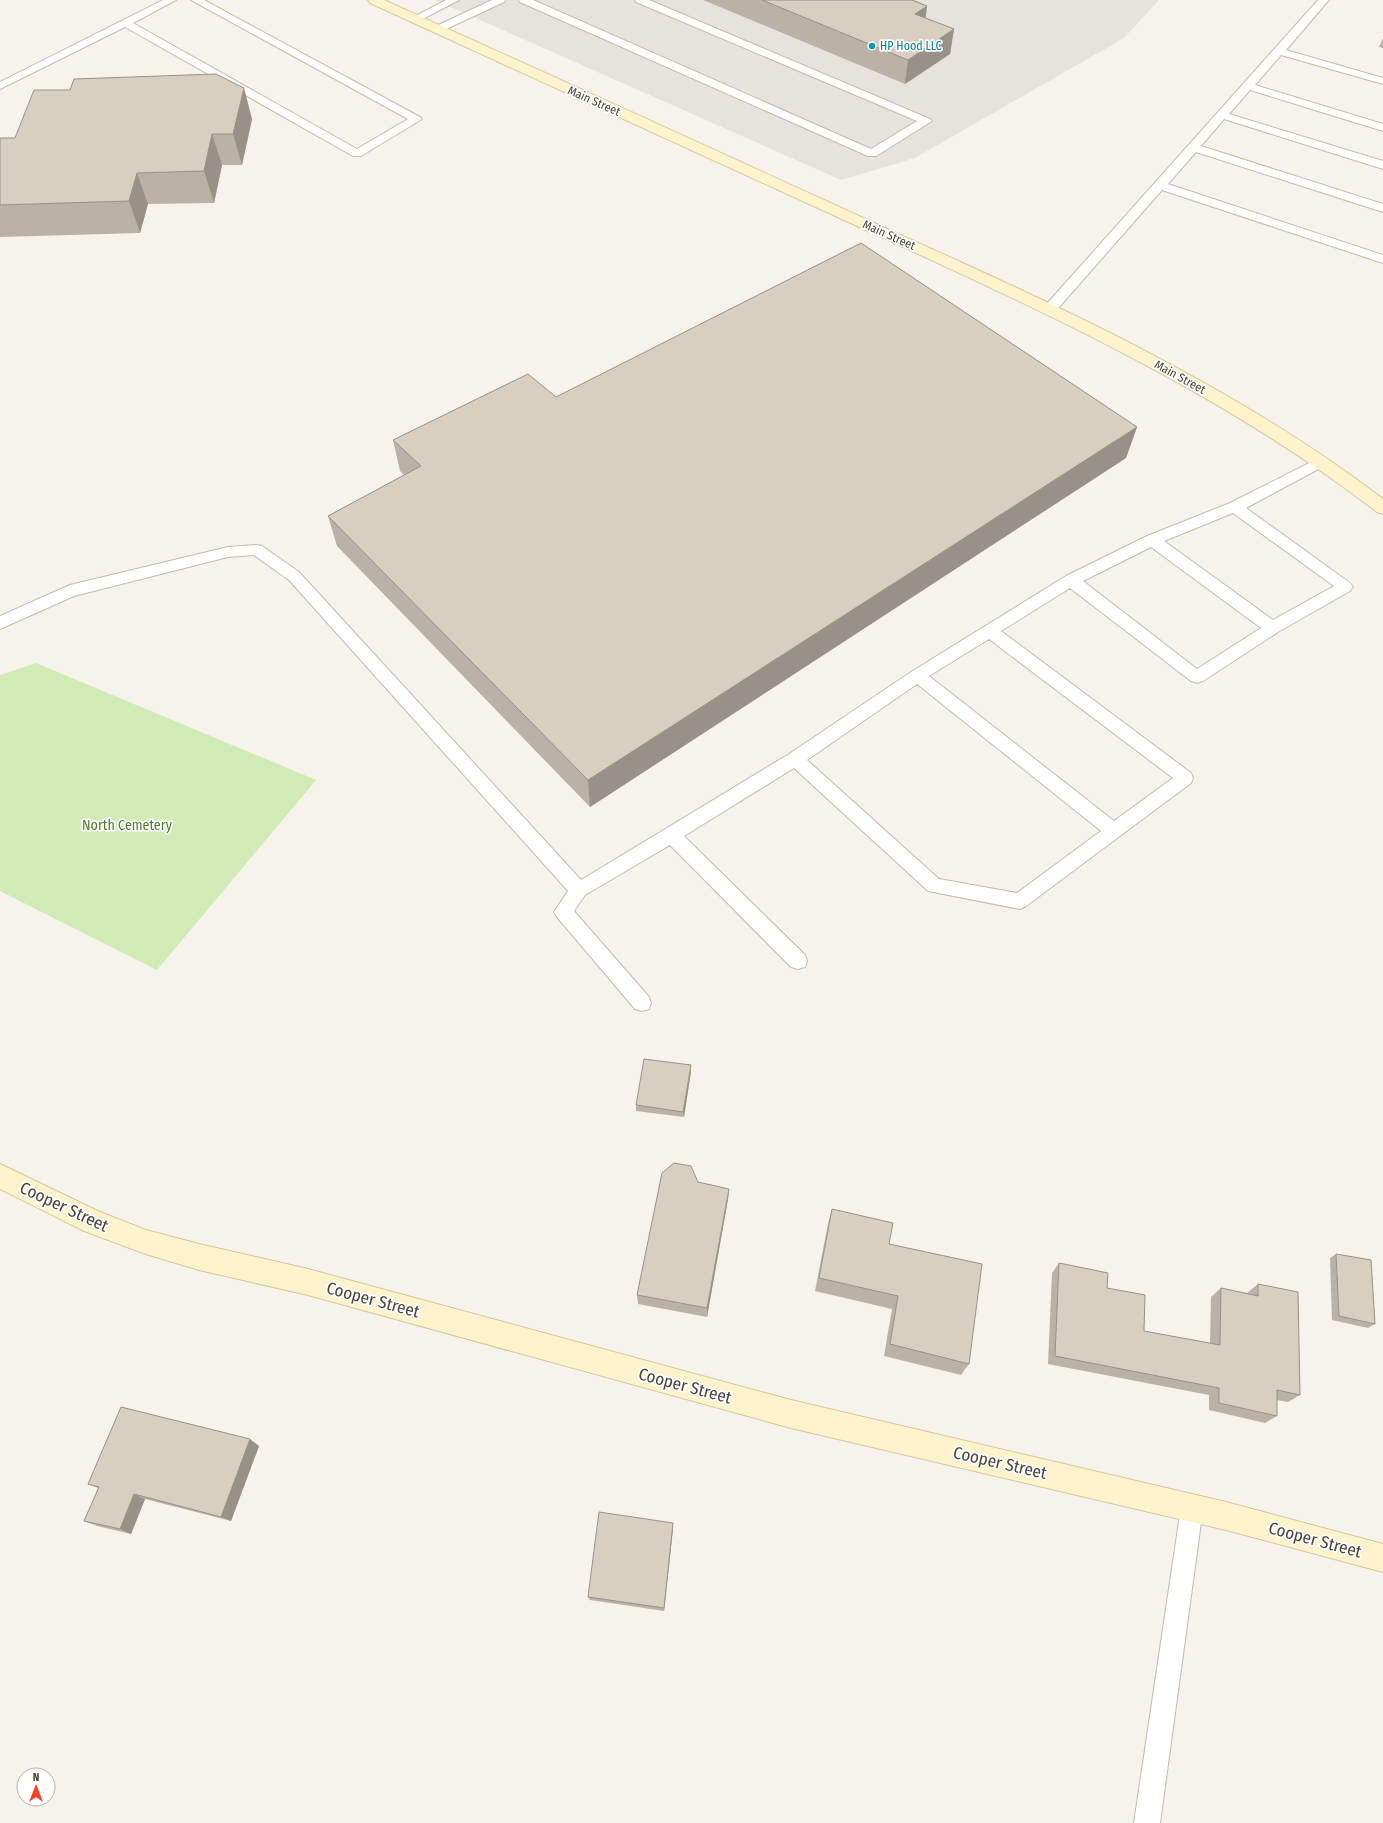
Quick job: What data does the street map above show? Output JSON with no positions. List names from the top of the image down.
{
  "streets": {
    "main road": ["Main Street", "Cooper Street"]
  },
  "parks": ["North Cemetery"],
  "places": ["HP Hood LLC"],
  "north": "top"
}
